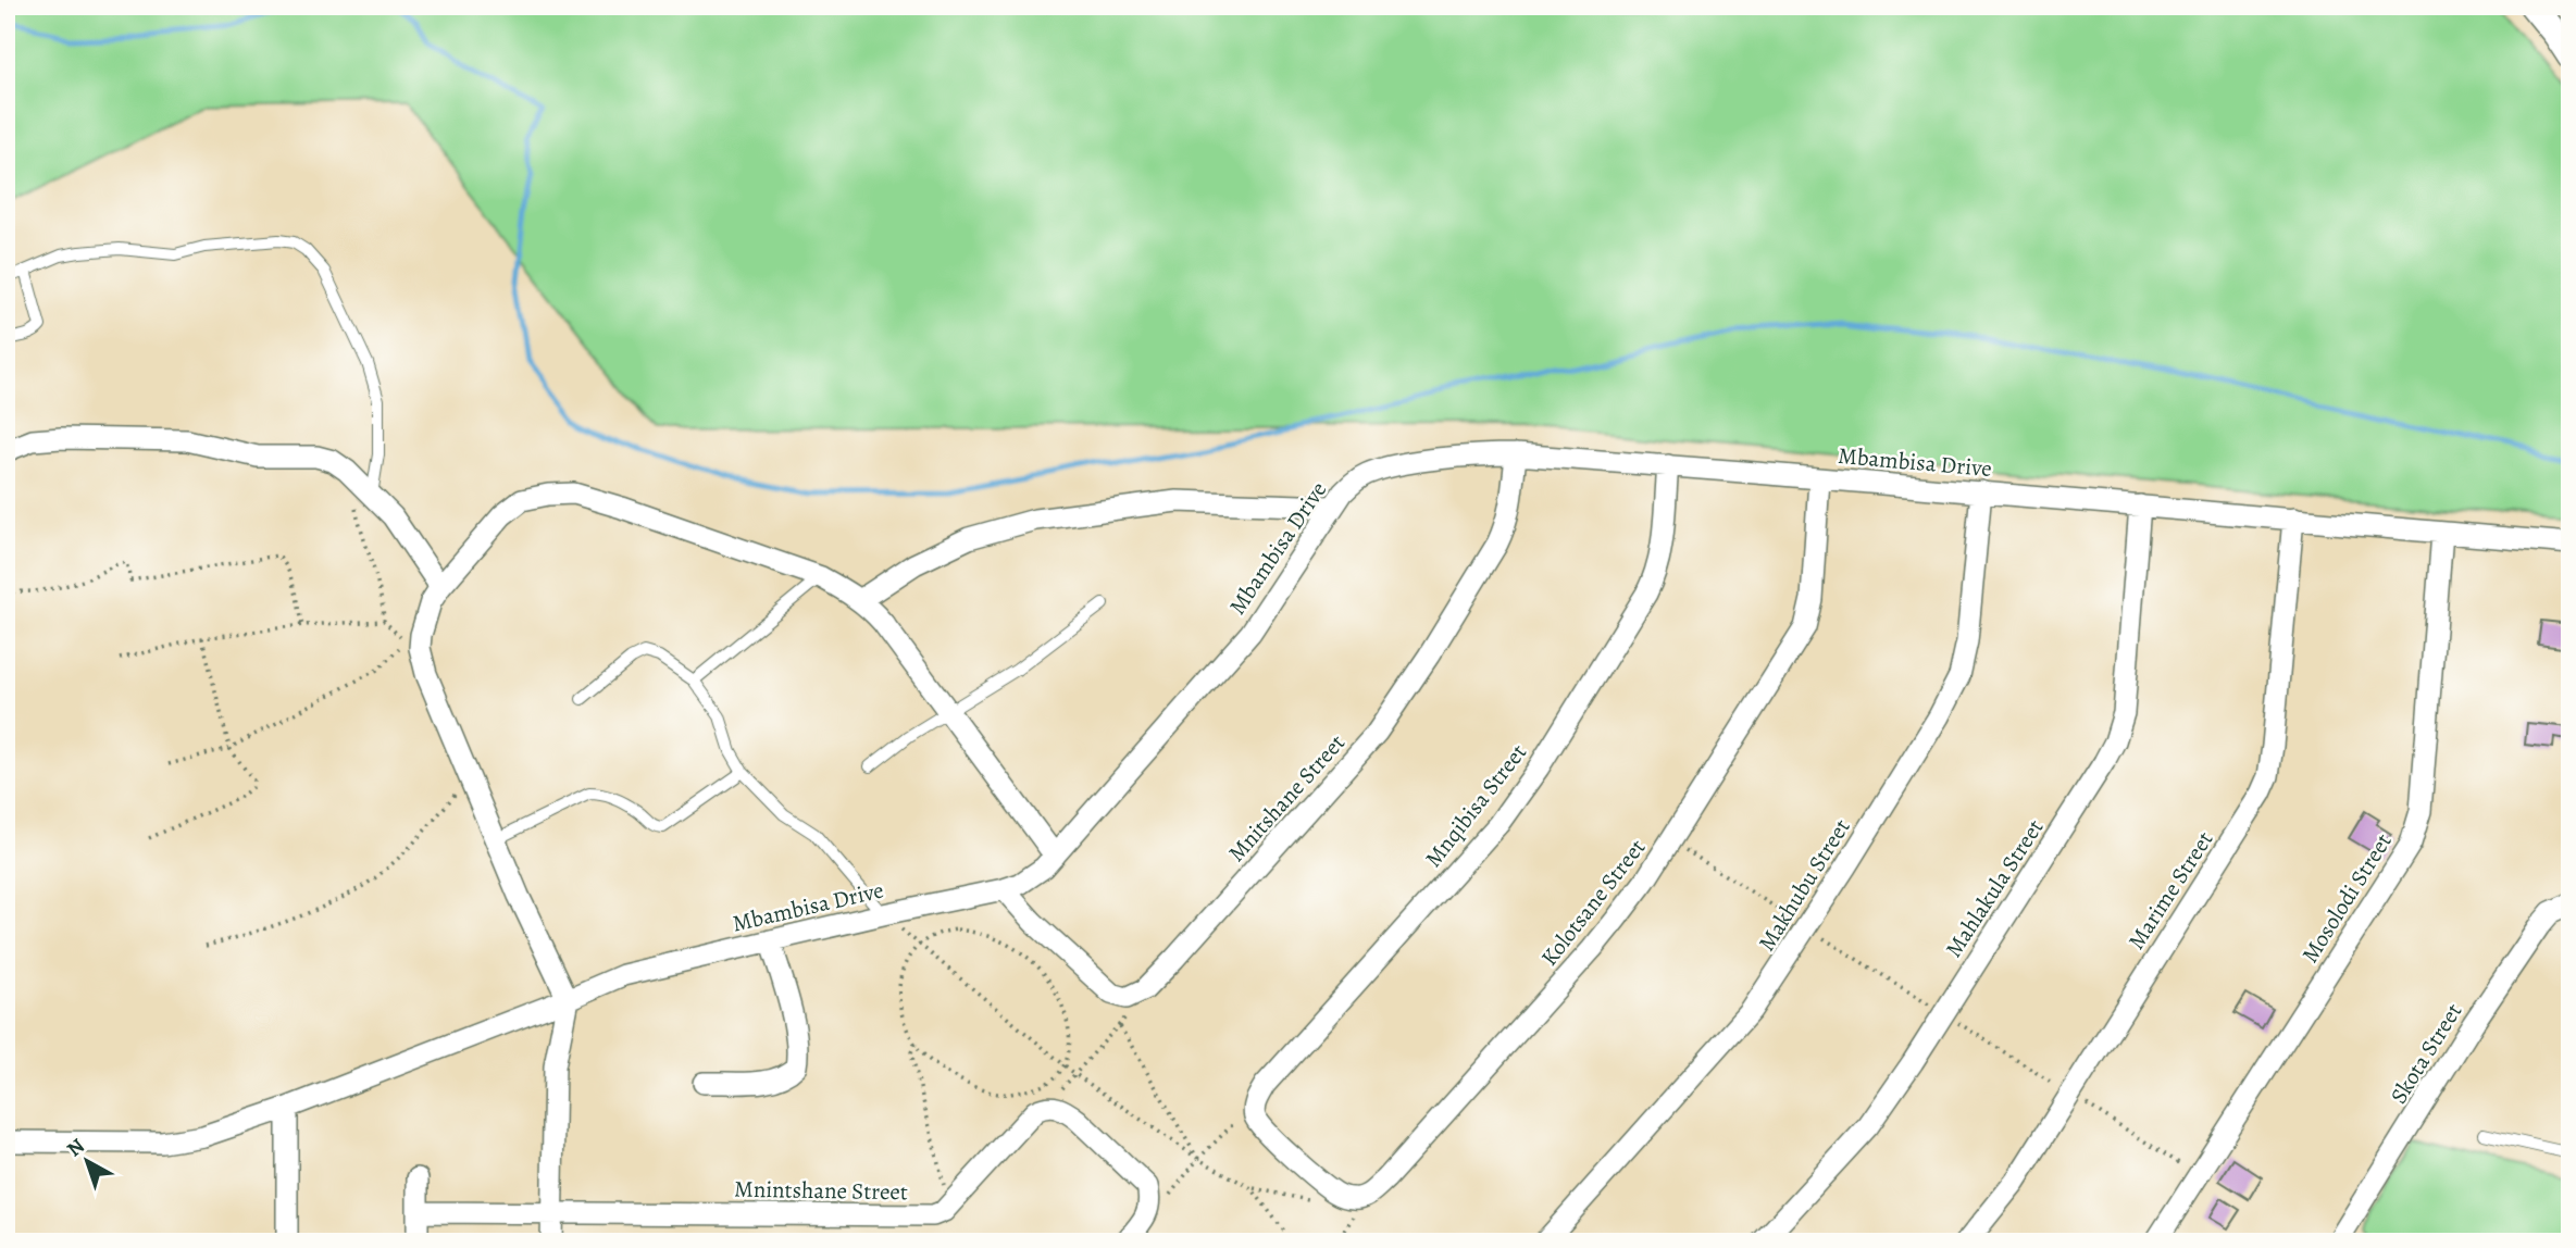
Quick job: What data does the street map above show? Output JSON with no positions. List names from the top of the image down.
{
  "streets": {
    "street": [
      "Mbambisa Drive",
      "Mnitshane Street",
      "Mnqibisa Street",
      "Makhubu Street",
      "Mahlakula Street",
      "Marime Street",
      "Mosolodi Street",
      "Kolotsane Street",
      "Skota Street",
      "Mnintshane Street"
    ]
  },
  "crossings": [
    ["Mbambisa Drive", "Mnitshane Street"],
    ["Mbambisa Drive", "Mnqibisa Street"],
    ["Mbambisa Drive", "Makhubu Street"],
    ["Mbambisa Drive", "Mahlakula Street"],
    ["Mbambisa Drive", "Marime Street"],
    ["Mbambisa Drive", "Mosolodi Street"],
    ["Mbambisa Drive", "Kolotsane Street"]
  ],
  "north": "top left"
}
